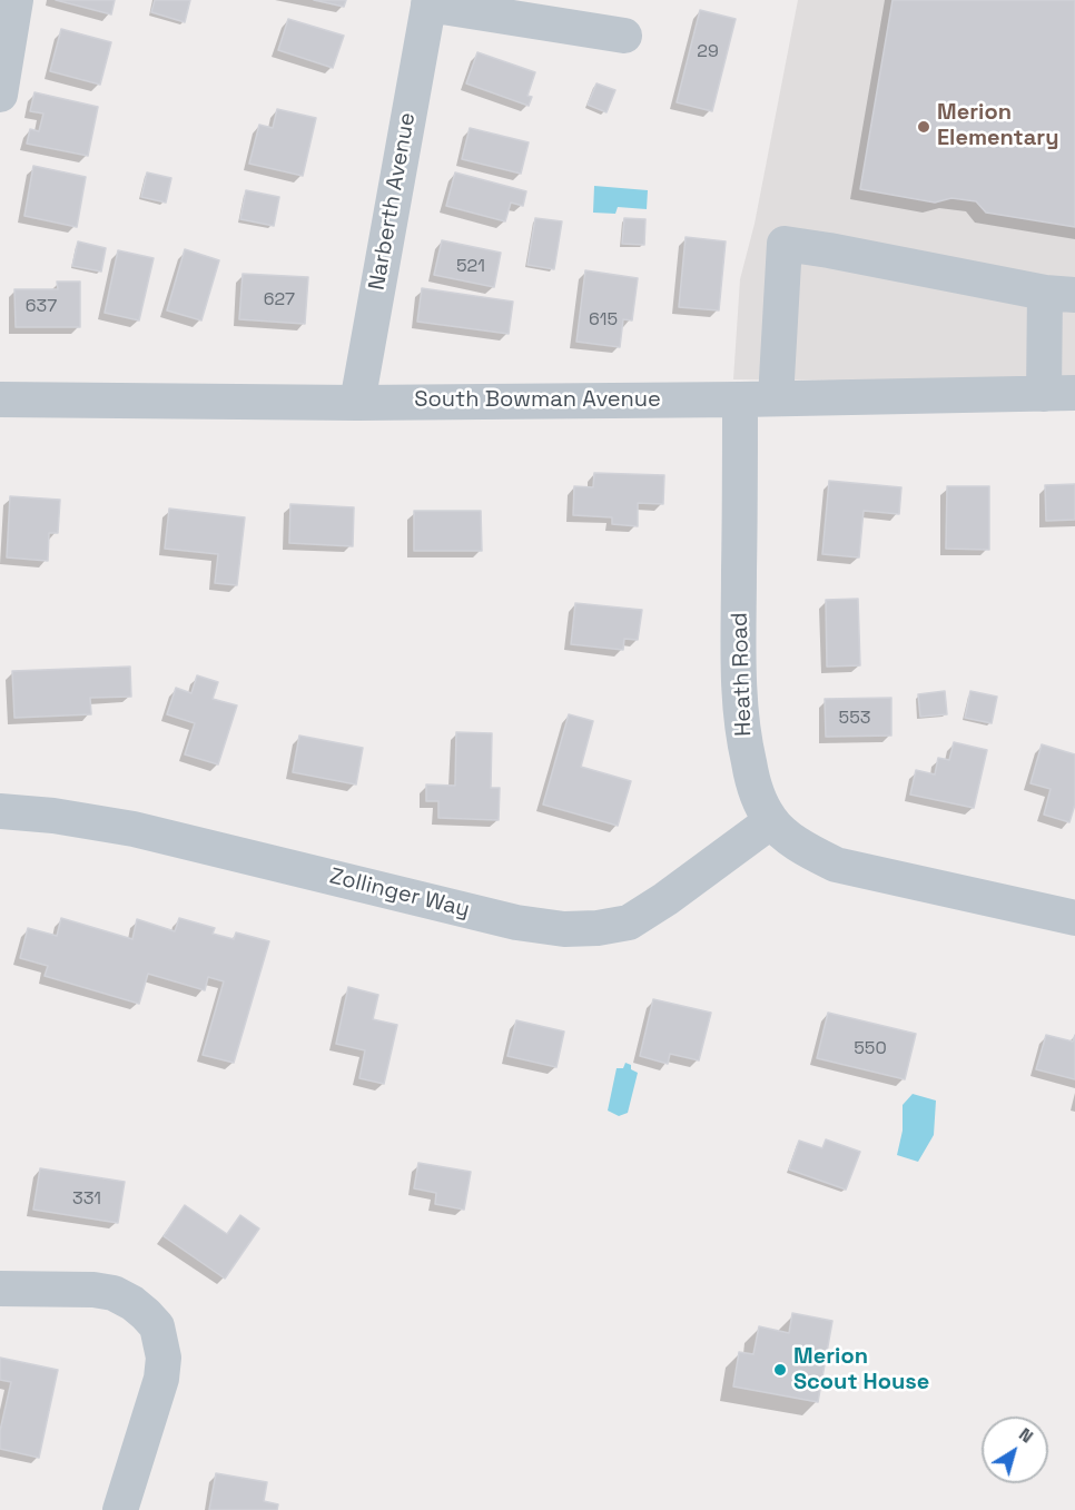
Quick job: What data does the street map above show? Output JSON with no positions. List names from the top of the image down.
{
  "streets": {
    "street": [
      "Narberth Avenue",
      "South Bowman Avenue",
      "Heath Road",
      "Zollinger Way"
    ]
  },
  "crossings": [
    ["Narberth Avenue", "South Bowman Avenue"],
    ["South Bowman Avenue", "Heath Road"],
    ["Heath Road", "Zollinger Way"]
  ],
  "places": ["Merion Elementary", "Merion Scout House"],
  "house_numbers": [
    "29",
    "521",
    "627",
    "637",
    "615",
    "553",
    "550",
    "331"
  ],
  "north": "top right"
}
